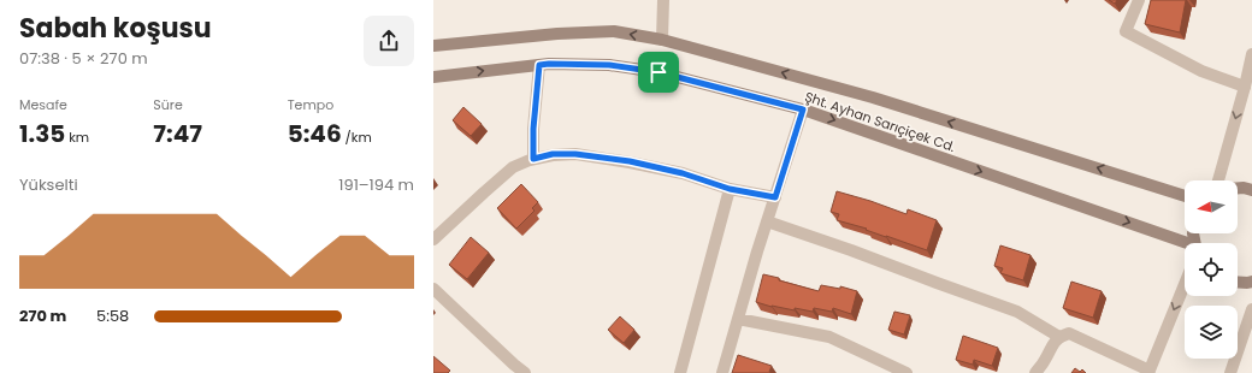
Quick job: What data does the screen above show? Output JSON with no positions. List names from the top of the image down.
{
  "streets": {
    "main road": ["Şht. Ayhan Sarıçiçek Cd."]
  },
  "north": "left",
  "page": {
    "heading": ["Sabah koşusu", "07:38 · 5 × 270 m"],
    "stats": [
      ["Mesafe", "1.35 km"],
      ["Süre", "7:47"],
      ["Tempo", "5:46 /km"]
    ],
    "chart": ["Yükselti", "191–194 m"],
    "list": [
      {
        "name": "270 m",
        "note": "5:58"
      }
    ]
  }
}
